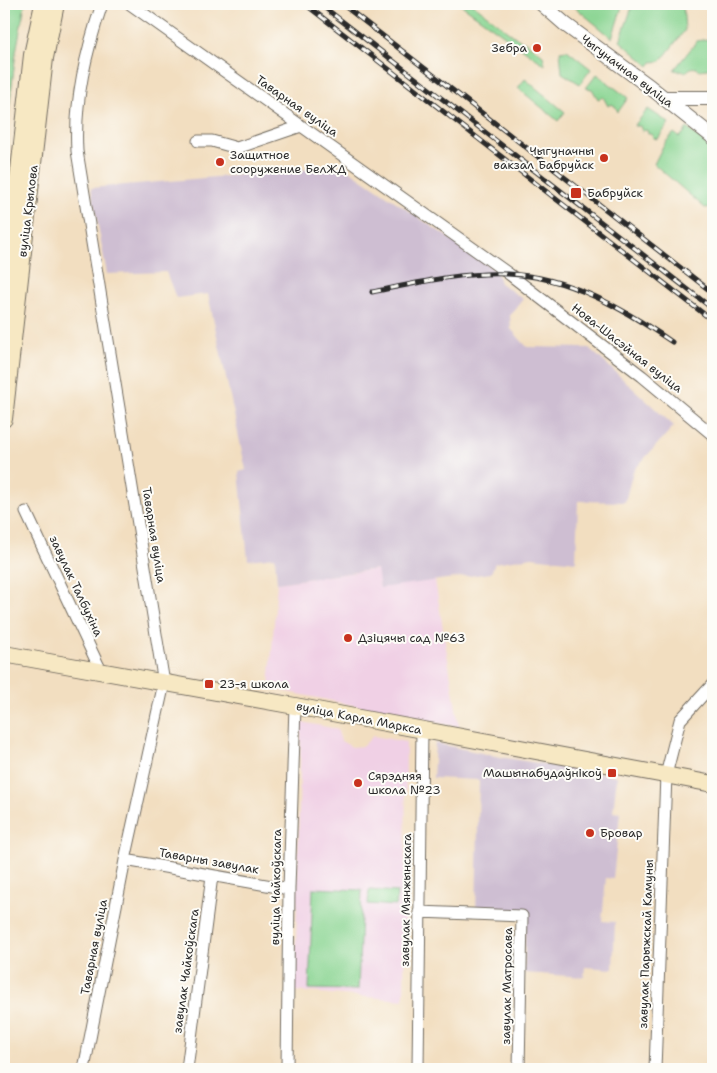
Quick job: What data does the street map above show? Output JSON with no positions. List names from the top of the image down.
{
  "streets": {
    "main road": ["вуліца Крылова", "вуліца Карла Маркса"],
    "street": [
      "Чыгуначная вуліца",
      "Таварная вуліца",
      "Нова-Шасэйная вуліца",
      "завулак Талбухіна",
      "Таварны завулак",
      "вуліца Чайкоўскага",
      "завулак Мянжынскага",
      "завулак Парыжскай Камуны",
      "завулак Чайкоўскага",
      "завулак Матросава"
    ]
  },
  "crossings": [
    ["Таварная вуліца", "Нова-Шасэйная вуліца"],
    ["Таварная вуліца", "вуліца Карла Маркса"],
    ["Таварная вуліца", "Таварны завулак"],
    ["завулак Талбухіна", "вуліца Карла Маркса"],
    ["вуліца Карла Маркса", "вуліца Чайкоўскага"],
    ["вуліца Карла Маркса", "завулак Мянжынскага"],
    ["вуліца Карла Маркса", "завулак Парыжскай Камуны"],
    ["Таварны завулак", "вуліца Чайкоўскага"],
    ["Таварны завулак", "завулак Чайкоўскага"],
    ["завулак Мянжынскага", "завулак Матросава"]
  ],
  "places": {
    "other": [
      "Зебра",
      "Чыгуначны вакзал Бабруйск",
      "Защитное сооружение БелЖД",
      "Дзіцячы сад №63",
      "Сярэдняя школа №23",
      "Бровар"
    ],
    "transit": ["Бабруйск", "23-я школа", "Машынабудаўнікоў"]
  }
}
